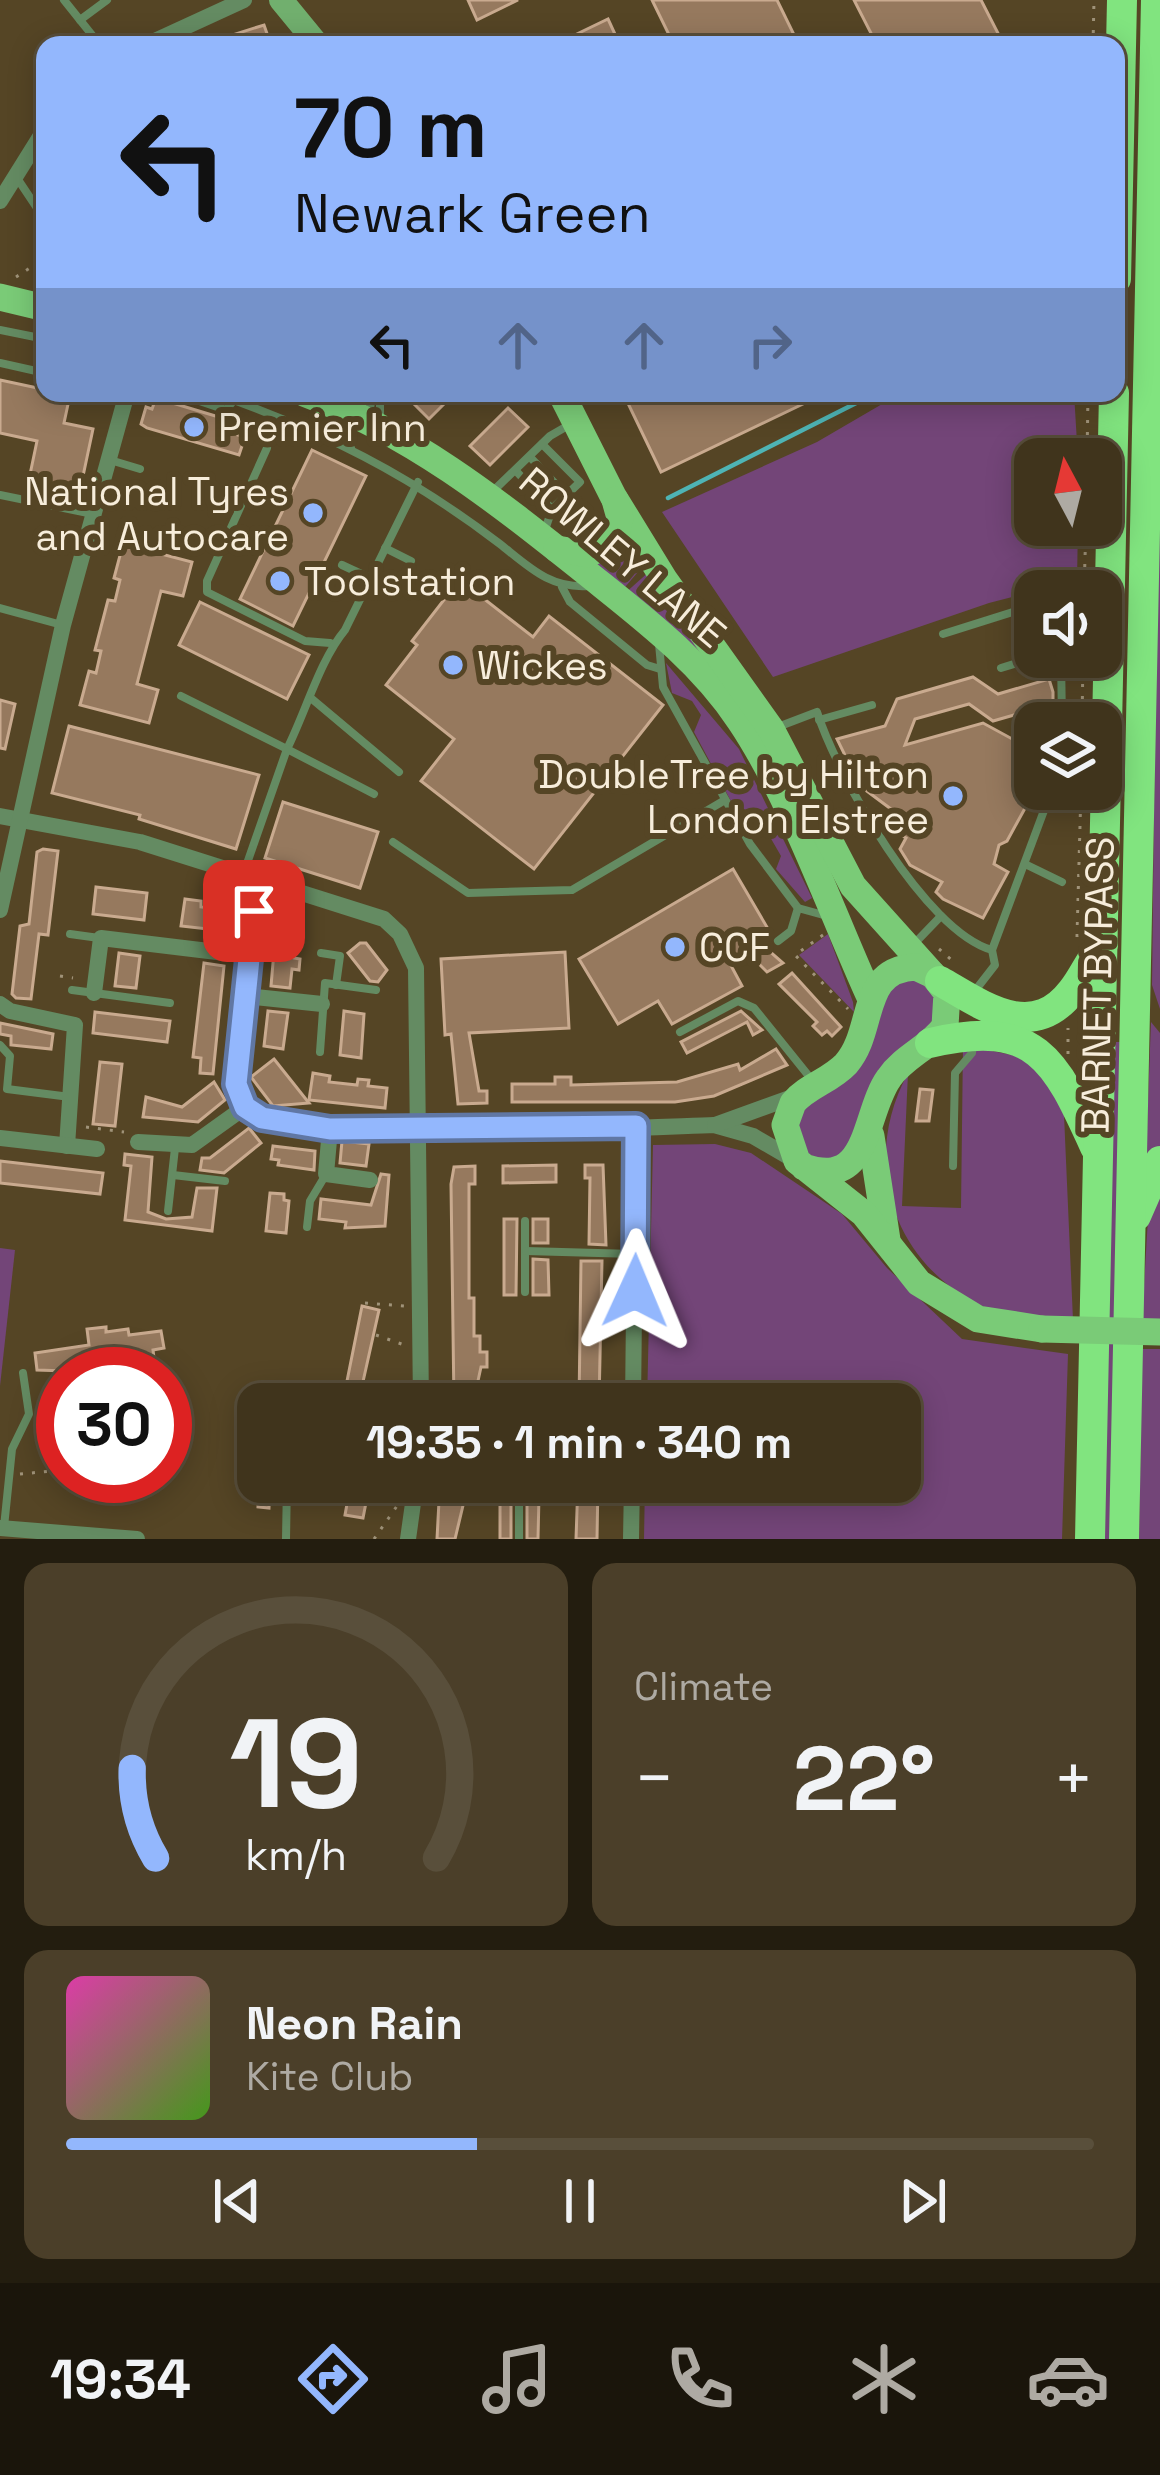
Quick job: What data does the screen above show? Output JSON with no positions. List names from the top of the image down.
{
  "streets": {
    "highway": ["BARNET BYPASS"],
    "main road": ["ROWLEY LANE"]
  },
  "places": [
    "Premier Inn",
    "National Tyres and Autocare",
    "Toolstation",
    "Wickes",
    "DoubleTree by Hilton London Elstree",
    "CCF"
  ],
  "north": "top",
  "page": {
    "turn": ["70 m", "Newark Green"],
    "limit": "30",
    "trip": "19:35 · 1 min · 340 m",
    "tile": "Climate",
    "heat": ["−", "22°", "+"],
    "song": ["Neon Rain", "Kite Club"],
    "tabs": "19:34",
    "gauge": ["19", "km/h"]
  }
}
